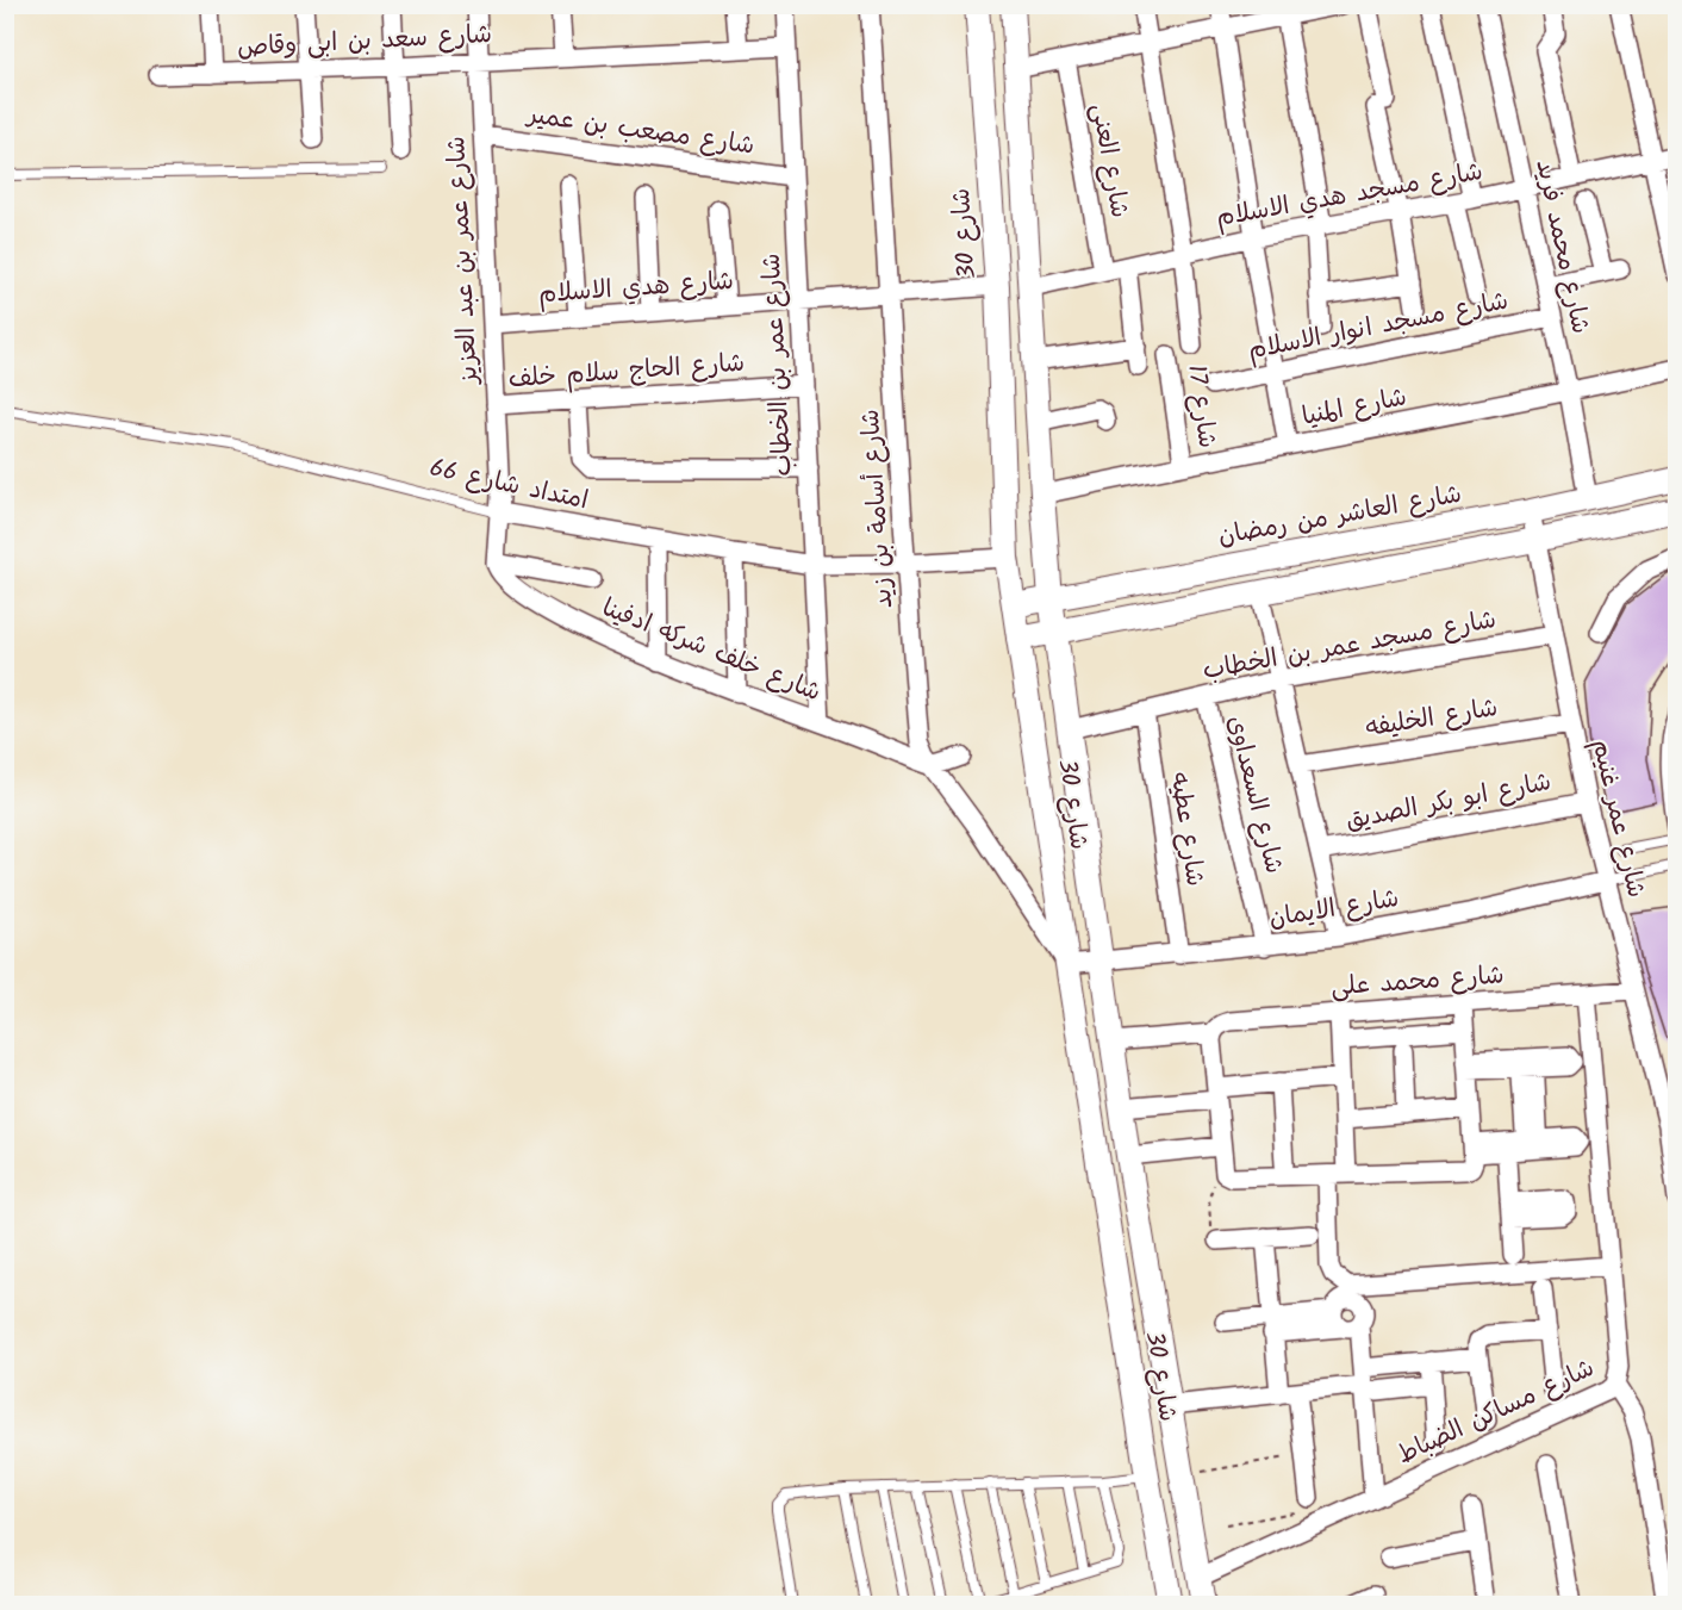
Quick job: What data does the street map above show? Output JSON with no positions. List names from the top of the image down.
{
  "streets": {
    "street": [
      "شارع سعد بن ابى وقاص",
      "شارع مصعب بن عمير",
      "شارع العنى",
      "شارع مسجد هدي الاسلام",
      "شارع 30",
      "شارع محمد فريد",
      "شارع عمر بن عبد العزيز",
      "شارع هدي الاسلام",
      "شارع مسجد انوار الاسلام",
      "شارع عمر بن الخطاب",
      "شارع الحاج سلام خلف",
      "شارع 17",
      "شارع المنيا",
      "امتداد شارع 66",
      "شارع أسامة بن زيد",
      "شارع العاشر من رمضان",
      "شارع مسجد عمر بن الخطاب",
      "شارع خلف شركه ادفينا",
      "شارع الخليفه",
      "شارع السعداوى",
      "شارع ابو بكر الصديق",
      "شارع عمر غنيم",
      "شارع عطيه",
      "شارع الايمان",
      "شارع محمد على",
      "شارع مساكن الضباط"
    ]
  },
  "crossings": [
    ["شارع سعد بن ابى وقاص", "شارع عمر بن عبد العزيز"],
    ["شارع سعد بن ابى وقاص", "شارع عمر بن الخطاب"],
    ["شارع مصعب بن عمير", "شارع عمر بن عبد العزيز"],
    ["شارع مصعب بن عمير", "شارع عمر بن الخطاب"],
    ["شارع العنى", "شارع مسجد هدي الاسلام"],
    ["شارع مسجد هدي الاسلام", "شارع 30"],
    ["شارع مسجد هدي الاسلام", "شارع محمد فريد"],
    ["شارع 30", "شارع هدي الاسلام"],
    ["شارع 30", "شارع المنيا"],
    ["شارع 30", "امتداد شارع 66"],
    ["شارع 30", "شارع أسامة بن زيد"],
    ["شارع 30", "شارع العاشر من رمضان"],
    ["شارع 30", "شارع مسجد عمر بن الخطاب"],
    ["شارع 30", "شارع الايمان"],
    ["شارع 30", "شارع محمد على"],
    ["شارع 30", "شارع مساكن الضباط"],
    ["شارع محمد فريد", "شارع مسجد انوار الاسلام"],
    ["شارع محمد فريد", "شارع المنيا"],
    ["شارع محمد فريد", "شارع العاشر من رمضان"],
    ["شارع عمر بن عبد العزيز", "شارع هدي الاسلام"],
    ["شارع عمر بن عبد العزيز", "شارع الحاج سلام خلف"],
    ["شارع عمر بن عبد العزيز", "امتداد شارع 66"],
    ["شارع هدي الاسلام", "شارع عمر بن الخطاب"],
    ["شارع هدي الاسلام", "شارع أسامة بن زيد"],
    ["شارع عمر بن الخطاب", "شارع الحاج سلام خلف"],
    ["شارع عمر بن الخطاب", "امتداد شارع 66"],
    ["شارع عمر بن الخطاب", "شارع خلف شركه ادفينا"],
    ["شارع 17", "شارع المنيا"],
    ["امتداد شارع 66", "شارع أسامة بن زيد"],
    ["شارع أسامة بن زيد", "شارع خلف شركه ادفينا"],
    ["شارع أسامة بن زيد", "شارع الايمان"],
    ["شارع العاشر من رمضان", "شارع عمر غنيم"],
    ["شارع مسجد عمر بن الخطاب", "شارع السعداوى"],
    ["شارع مسجد عمر بن الخطاب", "شارع عمر غنيم"],
    ["شارع مسجد عمر بن الخطاب", "شارع عطيه"],
    ["شارع الخليفه", "شارع عمر غنيم"],
    ["شارع السعداوى", "شارع الايمان"],
    ["شارع ابو بكر الصديق", "شارع عمر غنيم"],
    ["شارع عمر غنيم", "شارع الايمان"],
    ["شارع عمر غنيم", "شارع محمد على"],
    ["شارع عطيه", "شارع الايمان"],
    ["شارع محمد على", "شارع مساكن الضباط"]
  ]
}
